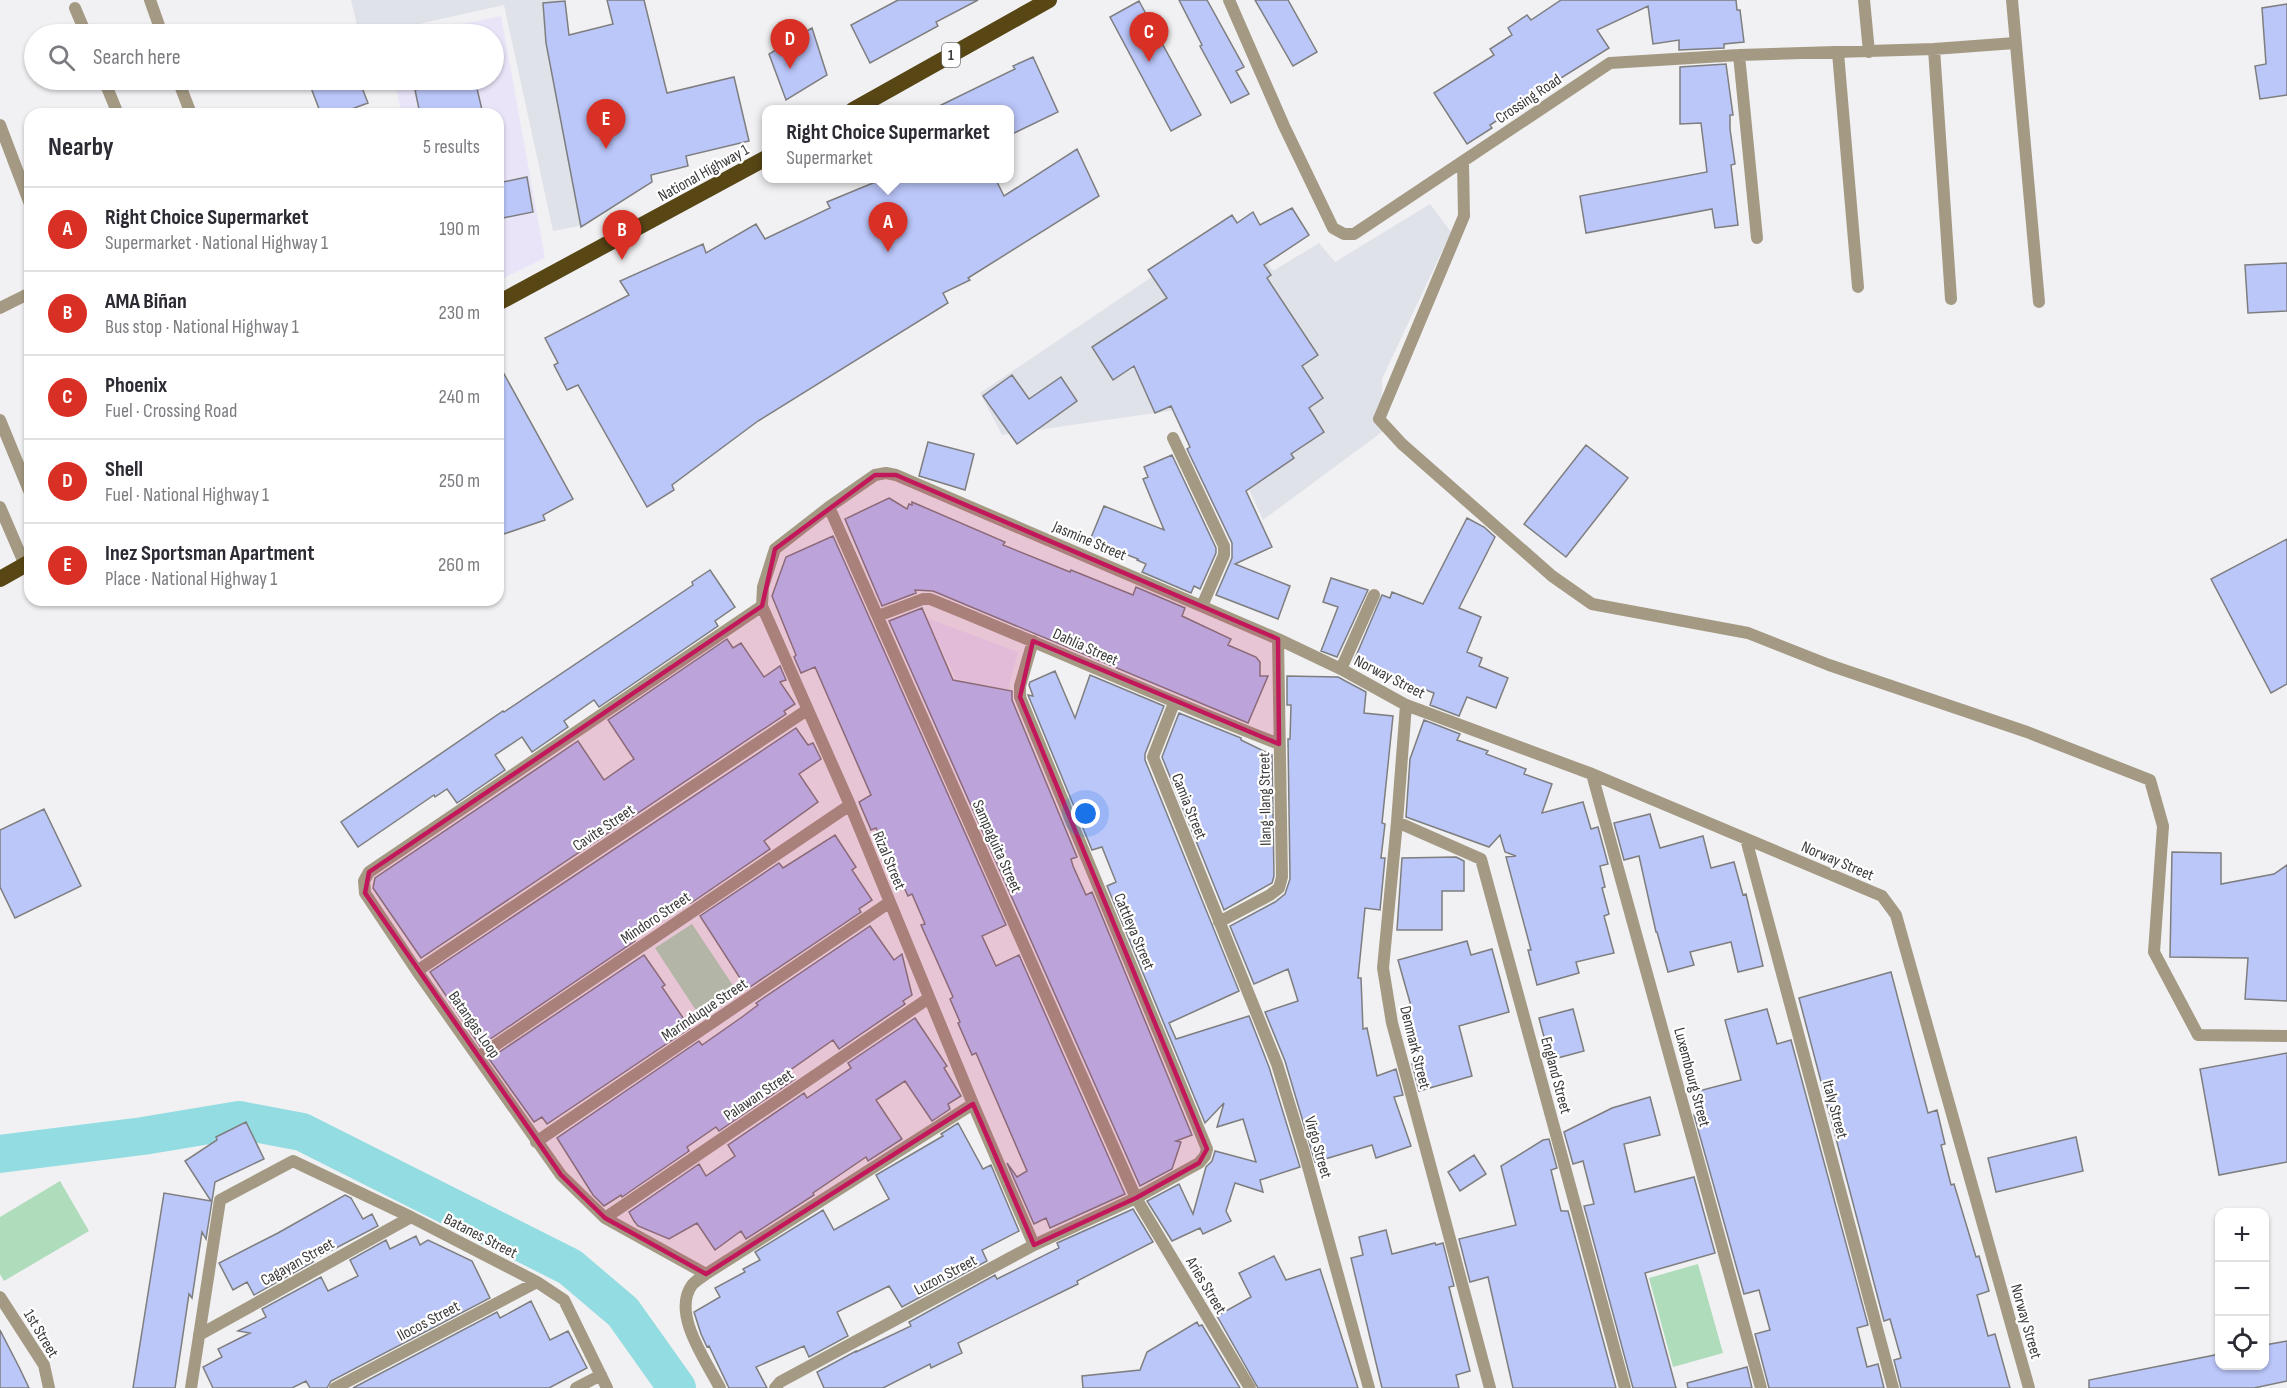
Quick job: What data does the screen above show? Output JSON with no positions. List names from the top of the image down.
{
  "streets": {
    "highway": ["1", "National Highway 1"],
    "street": [
      "Crossing Road",
      "Jasmine Street",
      "Dahlia Street",
      "Norway Street",
      "Ilang-Ilang Street",
      "Camia Street",
      "Cavite Street",
      "Sampaguita Street",
      "Rizal Street",
      "Mindoro Street",
      "Cattleya Street",
      "Marinduque Street",
      "Batangas Loop",
      "Denmark Street",
      "England Street",
      "Luxembourg Street",
      "Palawan Street",
      "Italy Street",
      "Virgo Street",
      "Batanes Street",
      "Cagayan Street",
      "Luzon Street",
      "Aries Street",
      "Ilocos Street",
      "1st Street"
    ]
  },
  "crossings": [
    ["Jasmine Street", "Norway Street"],
    ["Jasmine Street", "Ilang-Ilang Street"],
    ["Jasmine Street", "Sampaguita Street"],
    ["Dahlia Street", "Ilang-Ilang Street"],
    ["Dahlia Street", "Camia Street"],
    ["Dahlia Street", "Sampaguita Street"],
    ["Dahlia Street", "Cattleya Street"],
    ["Norway Street", "Denmark Street"],
    ["Norway Street", "Luxembourg Street"],
    ["Norway Street", "Italy Street"],
    ["Ilang-Ilang Street", "Camia Street"],
    ["Ilang-Ilang Street", "Virgo Street"],
    ["Camia Street", "Virgo Street"],
    ["Cavite Street", "Rizal Street"],
    ["Cavite Street", "Batangas Loop"],
    ["Sampaguita Street", "Cattleya Street"],
    ["Sampaguita Street", "Luzon Street"],
    ["Sampaguita Street", "Aries Street"],
    ["Rizal Street", "Mindoro Street"],
    ["Rizal Street", "Marinduque Street"],
    ["Rizal Street", "Batangas Loop"],
    ["Rizal Street", "Palawan Street"],
    ["Rizal Street", "Luzon Street"],
    ["Mindoro Street", "Batangas Loop"],
    ["Cattleya Street", "Luzon Street"],
    ["Cattleya Street", "Aries Street"],
    ["Marinduque Street", "Batangas Loop"],
    ["Batangas Loop", "Palawan Street"],
    ["Denmark Street", "England Street"],
    ["Batanes Street", "Cagayan Street"],
    ["Batanes Street", "Ilocos Street"],
    ["Luzon Street", "Aries Street"]
  ],
  "page": {
    "pins": [
      "C",
      "D",
      "E",
      "A",
      "B"
    ],
    "search": "Search here",
    "popup": ["Right Choice Supermarket", "Supermarket"],
    "heading": ["Nearby", "5 results"],
    "list": [
      {
        "mark": "A",
        "name": "Right Choice Supermarket",
        "note": "Supermarket · National Highway 1",
        "value": "190 m"
      },
      {
        "mark": "B",
        "name": "AMA Biñan",
        "note": "Bus stop · National Highway 1",
        "value": "230 m"
      },
      {
        "mark": "C",
        "name": "Phoenix",
        "note": "Fuel · Crossing Road",
        "value": "240 m"
      },
      {
        "mark": "D",
        "name": "Shell",
        "note": "Fuel · National Highway 1",
        "value": "250 m"
      },
      {
        "mark": "E",
        "name": "Inez Sportsman Apartment",
        "note": "Place · National Highway 1",
        "value": "260 m"
      }
    ],
    "map_buttons": ["+", "−"]
  }
}
